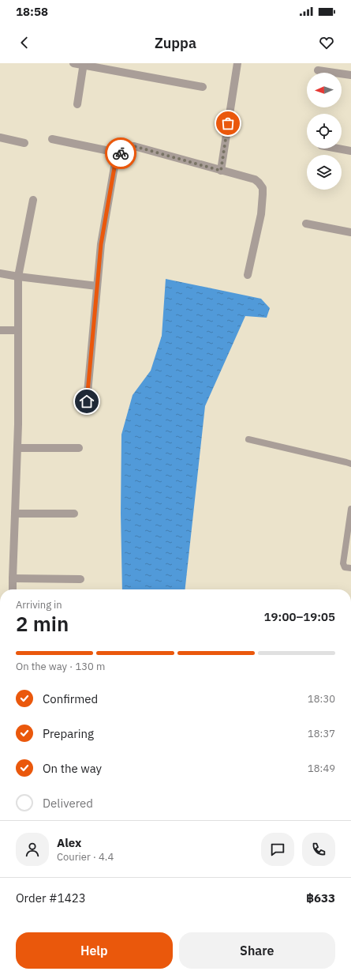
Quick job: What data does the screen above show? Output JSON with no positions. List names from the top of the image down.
{
  "north": "left",
  "page": {
    "status": "18:58",
    "header": "Zuppa",
    "heading": ["2 min", "Arriving in", "19:00–19:05"],
    "panel": [
      "Alex",
      "Courier · 4.4",
      "Order #1423",
      "฿633"
    ],
    "bar": "On the way · 130 m",
    "list": [
      ["Confirmed", "18:30"],
      ["Preparing", "18:37"],
      ["On the way", "18:49"],
      "Delivered"
    ],
    "buttons": ["Help", "Share"]
  }
}
